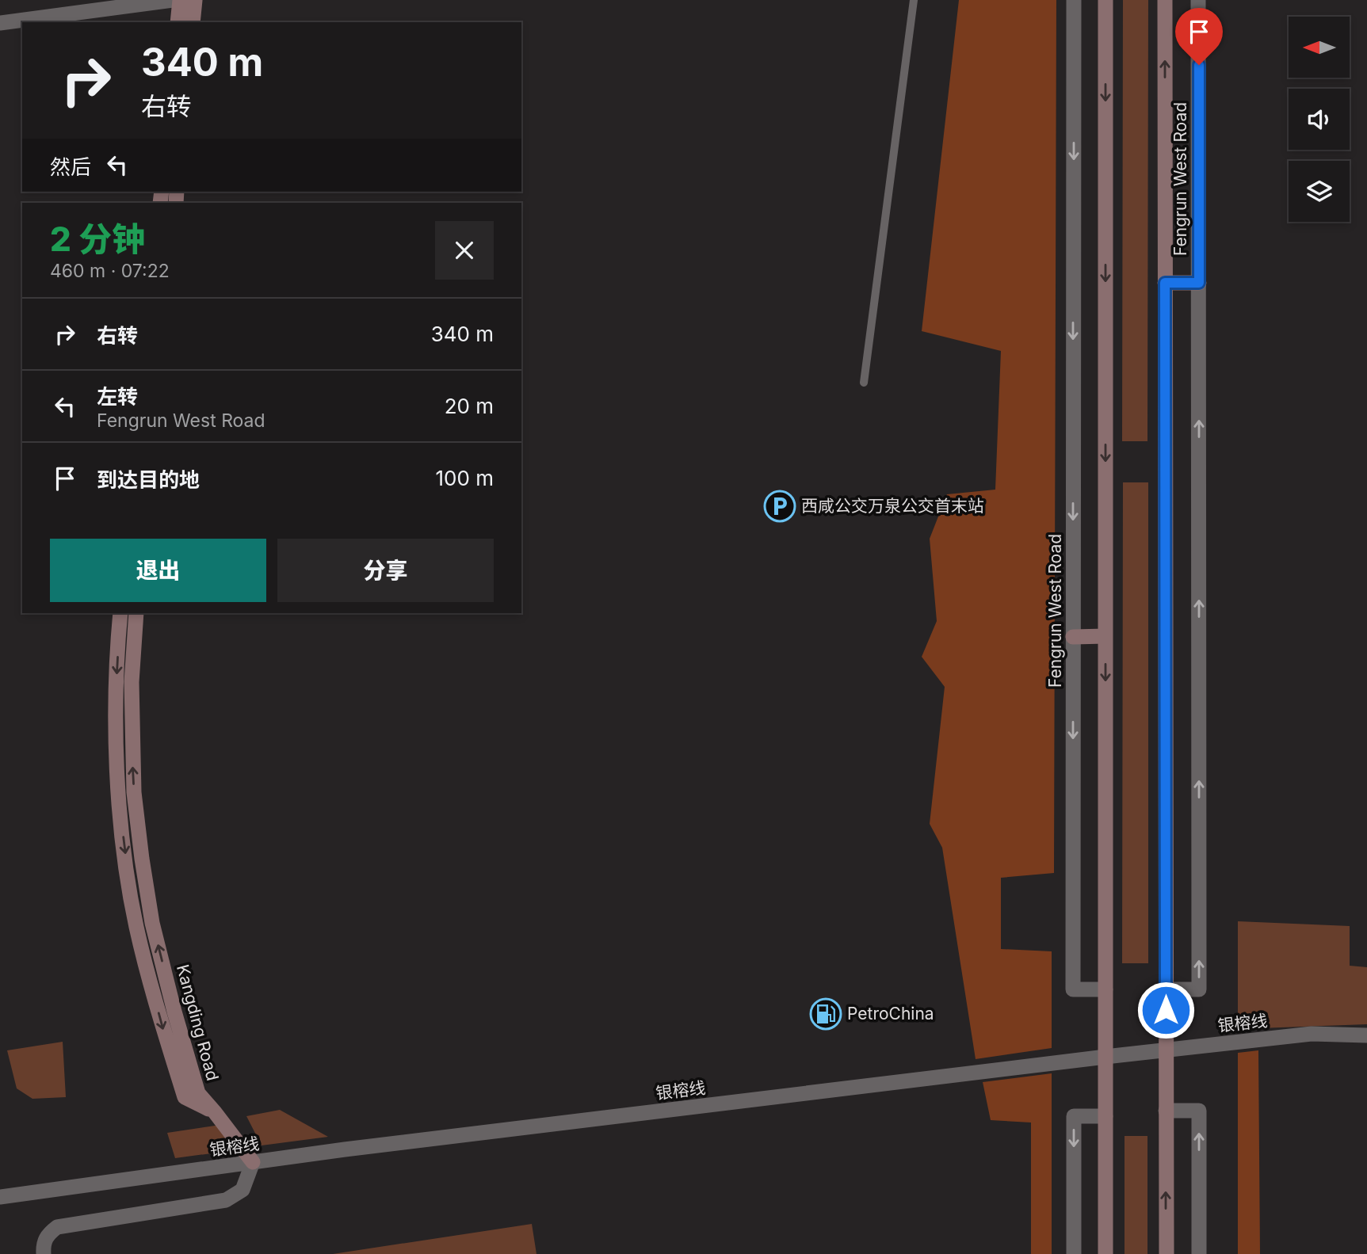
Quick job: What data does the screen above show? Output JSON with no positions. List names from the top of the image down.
{
  "streets": {
    "main road": ["Fengrun West Road", "Kangding Road"],
    "street": ["银榕线"]
  },
  "crossings": [
    ["Fengrun West Road", "银榕线"]
  ],
  "places": {
    "parking": ["西咸公交万泉公交首末站"],
    "fuel station": ["PetroChina"]
  },
  "north": "left",
  "page": {
    "turn": ["340 m", "右转"],
    "then": "然后",
    "heading": ["2 分钟", "460 m · 07:22"],
    "list": [
      {
        "name": "右转",
        "value": "340 m"
      },
      {
        "name": "左转",
        "note": "Fengrun West Road",
        "value": "20 m"
      },
      {
        "name": "到达目的地",
        "value": "100 m"
      }
    ],
    "buttons": ["退出", "分享"]
  }
}
